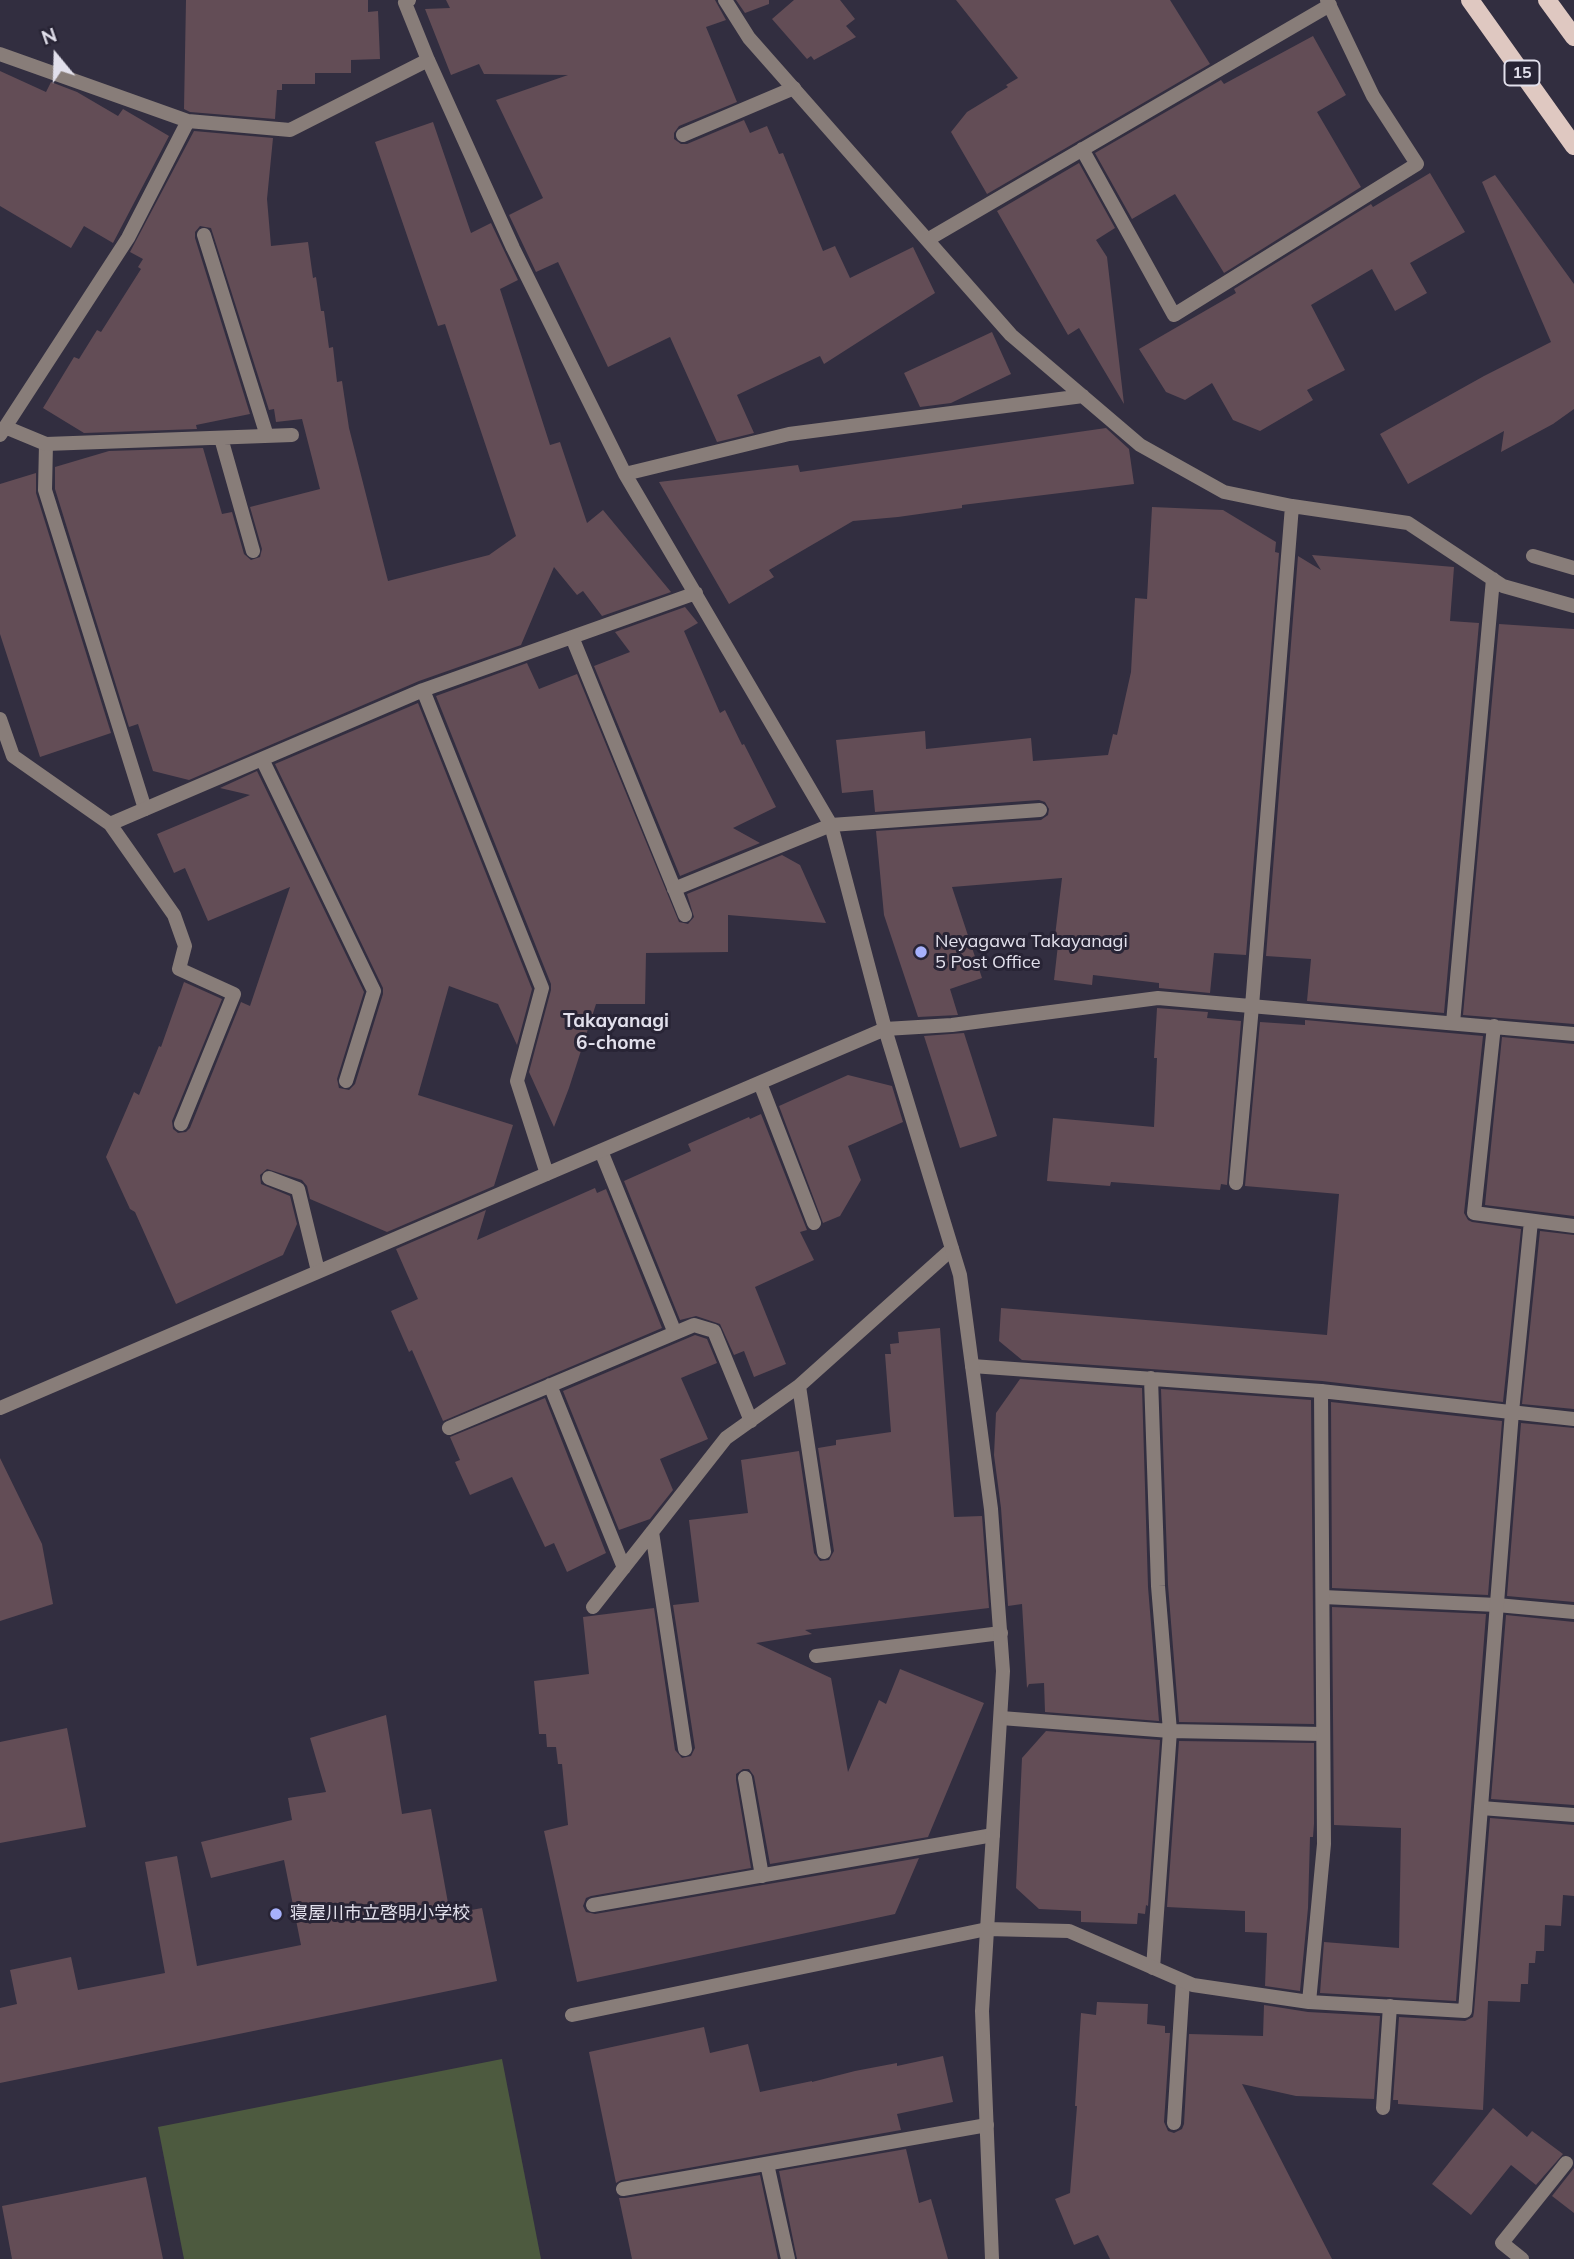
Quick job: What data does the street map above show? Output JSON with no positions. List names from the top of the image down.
{
  "streets": {
    "main road": ["15"]
  },
  "districts": ["Takayanagi 6-chome"],
  "places": ["Neyagawa Takayanagi 5 Post Office", "寝屋川市立啓明小学校"],
  "north": "top"
}
